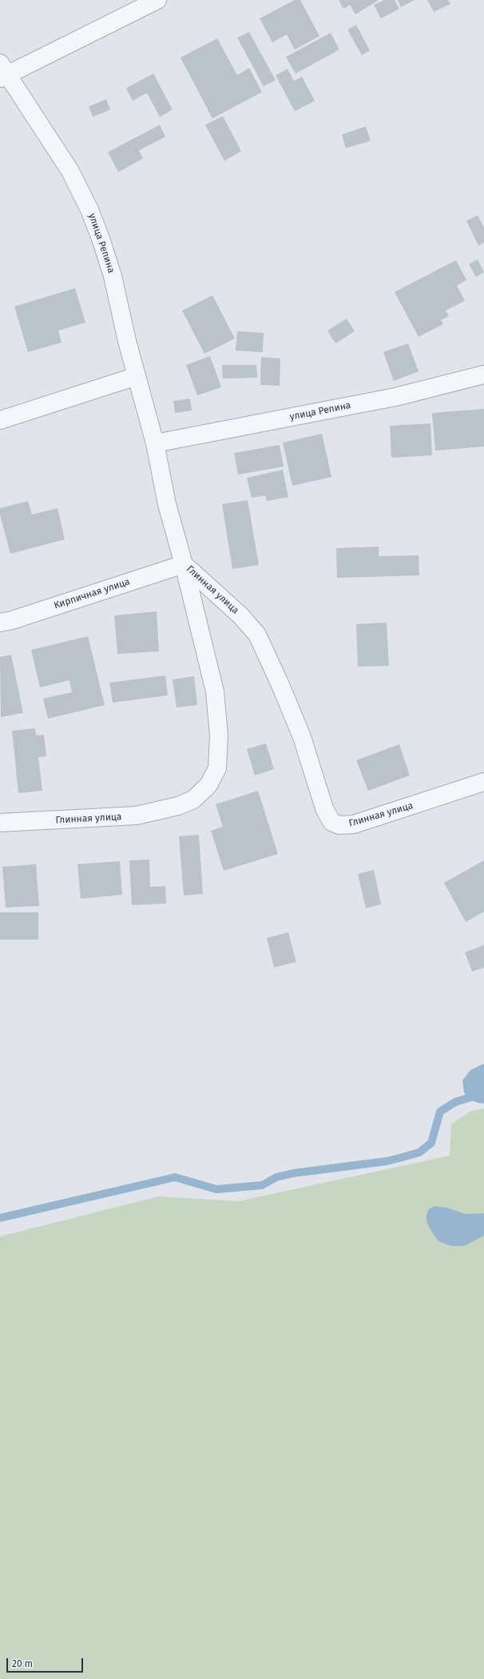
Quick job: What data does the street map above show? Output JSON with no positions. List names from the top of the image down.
{
  "streets": {
    "street": ["улица Репина", "Глинная улица", "Кирпичная улица"]
  },
  "crossings": [
    ["улица Репина", "Глинная улица"],
    ["улица Репина", "Кирпичная улица"],
    ["Глинная улица", "Кирпичная улица"]
  ],
  "scale_bar": "20 m"
}
